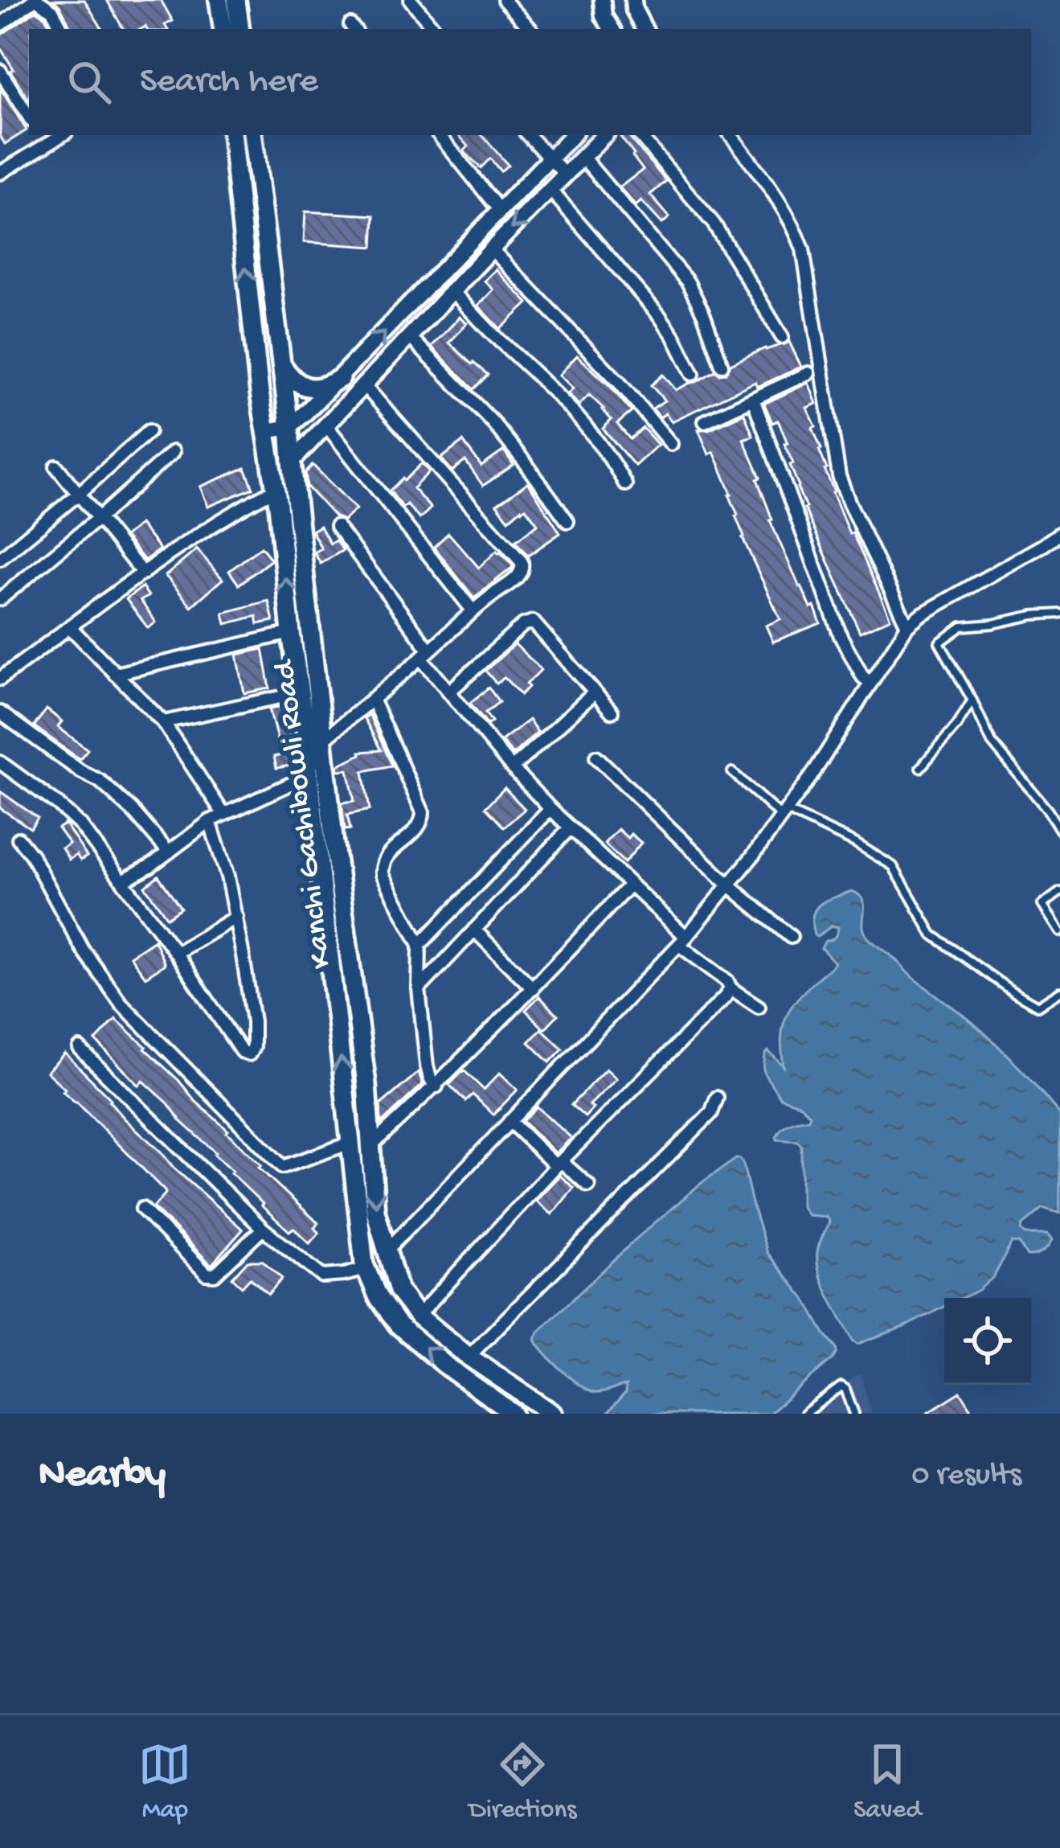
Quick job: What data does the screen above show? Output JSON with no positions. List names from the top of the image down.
{
  "streets": {
    "main road": ["Kanchi Gachibowli Road"]
  },
  "page": {
    "search": "Search here",
    "heading": ["Nearby", "0 results"],
    "nav": ["Map", "Directions", "Saved"]
  }
}
